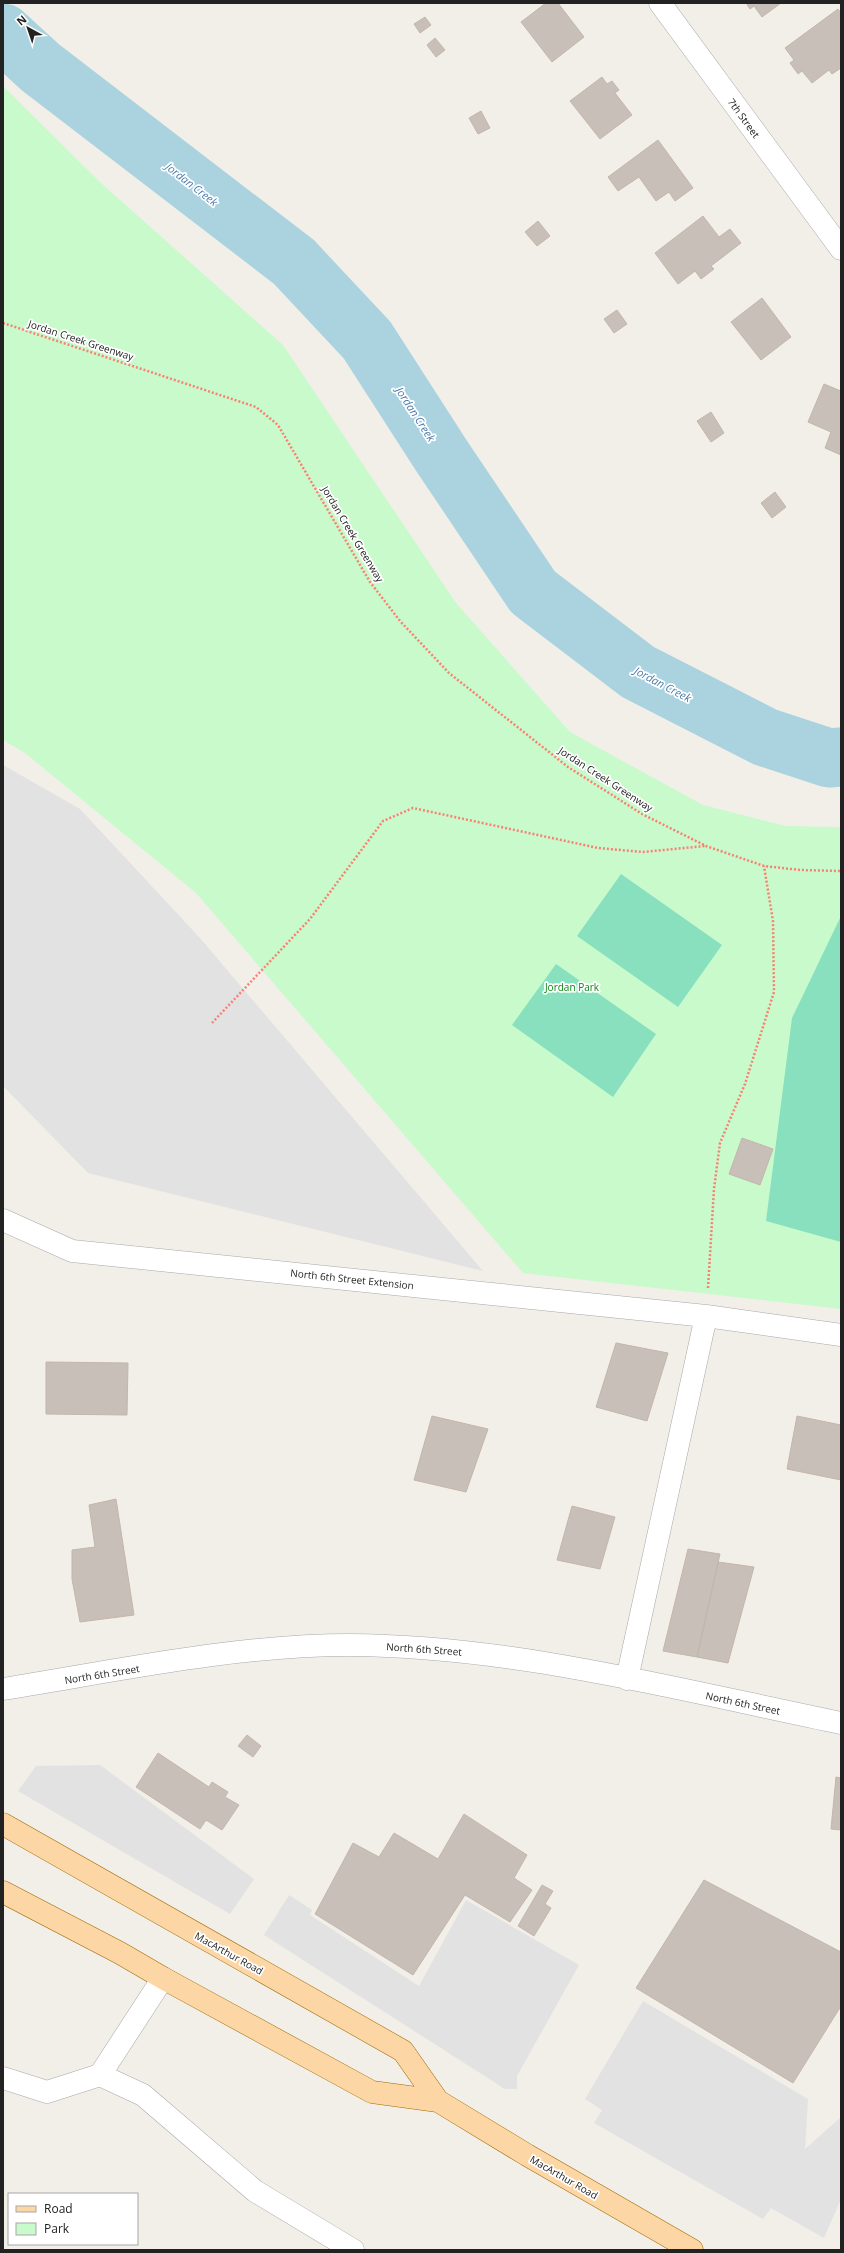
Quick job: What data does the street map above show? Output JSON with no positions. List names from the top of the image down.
{
  "streets": {
    "main road": ["MacArthur Road"],
    "street": ["7th Street", "North 6th Street Extension", "North 6th Street"],
    "path": ["Jordan Creek Greenway"]
  },
  "water": ["Jordan Creek"],
  "parks": ["Jordan Park"],
  "legend": ["Road", "Park"],
  "north": "top left"
}
